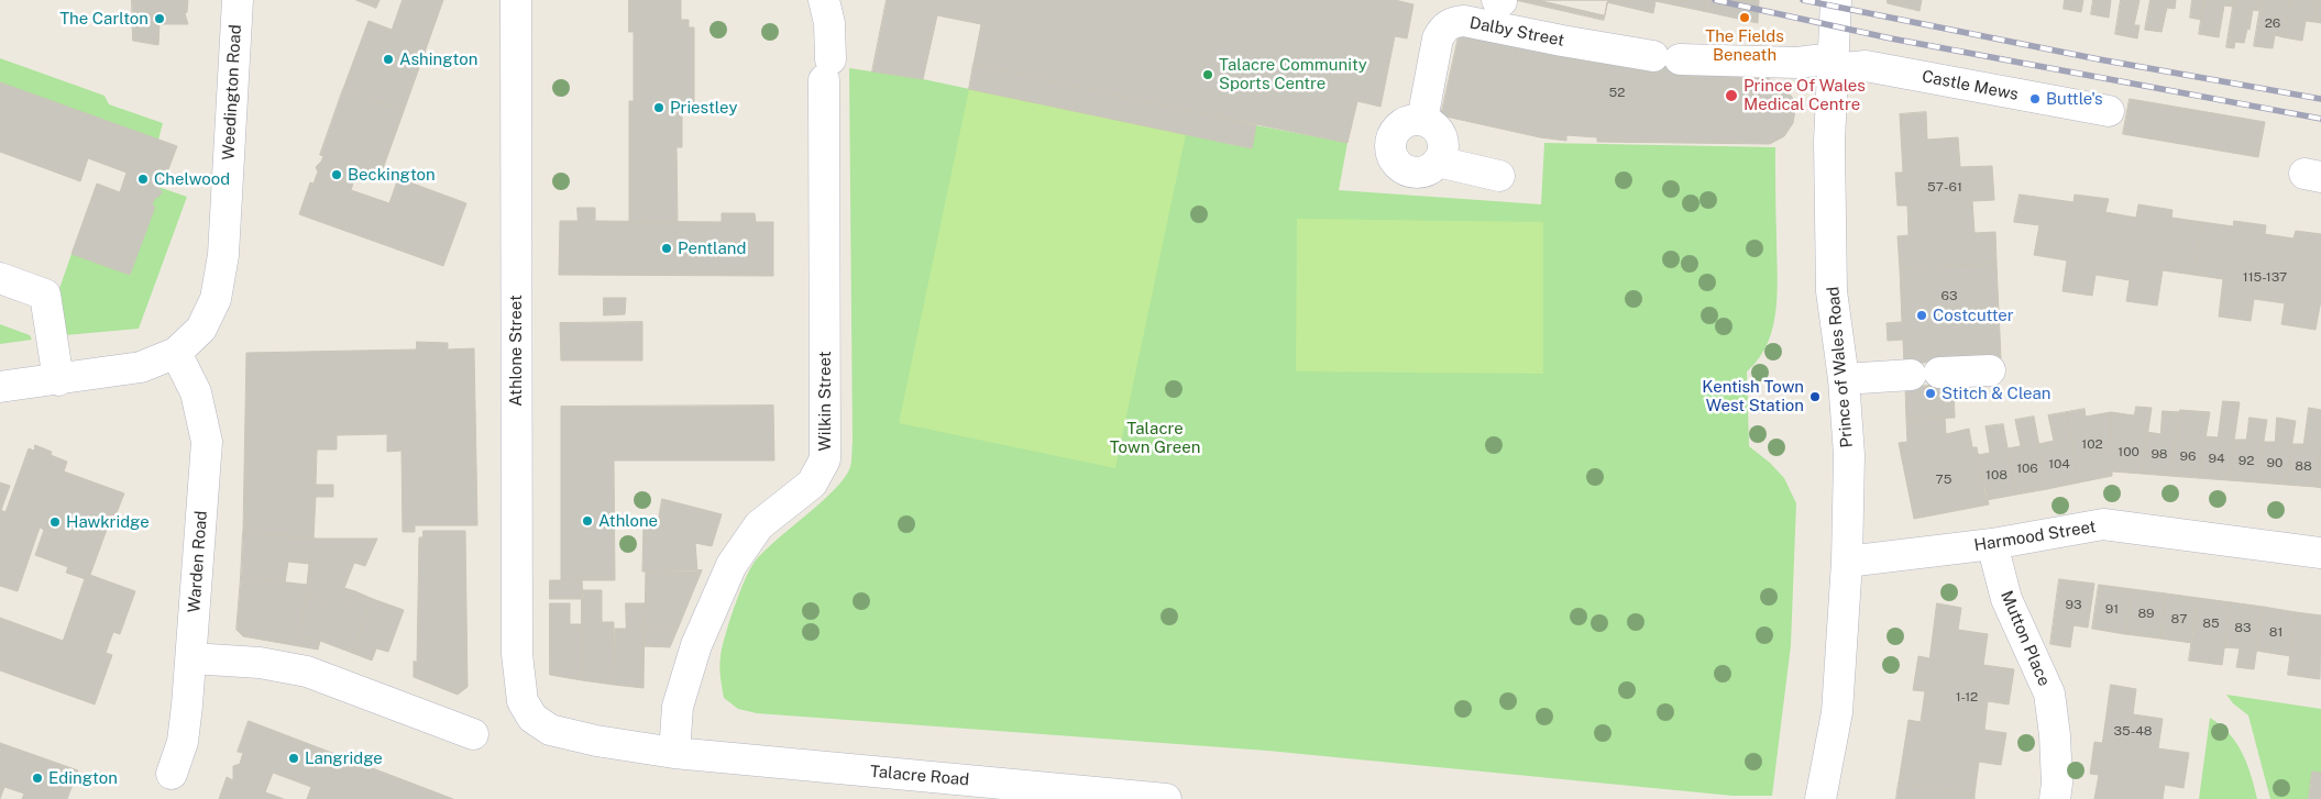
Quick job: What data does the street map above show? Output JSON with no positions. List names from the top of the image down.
{
  "streets": {
    "street": [
      "Dalby Street",
      "Castle Mews",
      "Weedington Road",
      "Athlone Street",
      "Prince of Wales Road",
      "Wilkin Street",
      "Harmood Street",
      "Warden Road",
      "Mutton Place",
      "Talacre Road"
    ]
  },
  "crossings": [
    ["Dalby Street", "Castle Mews"],
    ["Dalby Street", "Prince of Wales Road"],
    ["Castle Mews", "Prince of Wales Road"],
    ["Weedington Road", "Warden Road"],
    ["Athlone Street", "Talacre Road"],
    ["Prince of Wales Road", "Harmood Street"],
    ["Wilkin Street", "Talacre Road"],
    ["Harmood Street", "Mutton Place"]
  ],
  "parks": ["Talacre Town Green"],
  "places": [
    "The Fields Beneath",
    "The Carlton",
    "Ashington",
    "Talacre Community Sports Centre",
    "Prince Of Wales Medical Centre",
    "Buttle's",
    "Priestley",
    "Beckington",
    "Chelwood",
    "Pentland",
    "Costcutter",
    "Stitch & Clean",
    "Kentish Town West Station",
    "Athlone",
    "Hawkridge",
    "Langridge",
    "Edington"
  ],
  "house_numbers": [
    "26",
    "52",
    "57-61",
    "115-137",
    "63",
    "102",
    "100",
    "98",
    "96",
    "94",
    "92",
    "90",
    "104",
    "88",
    "106",
    "108",
    "75",
    "93",
    "91",
    "89",
    "87",
    "85",
    "83",
    "81",
    "1-12",
    "35-48"
  ]
}
